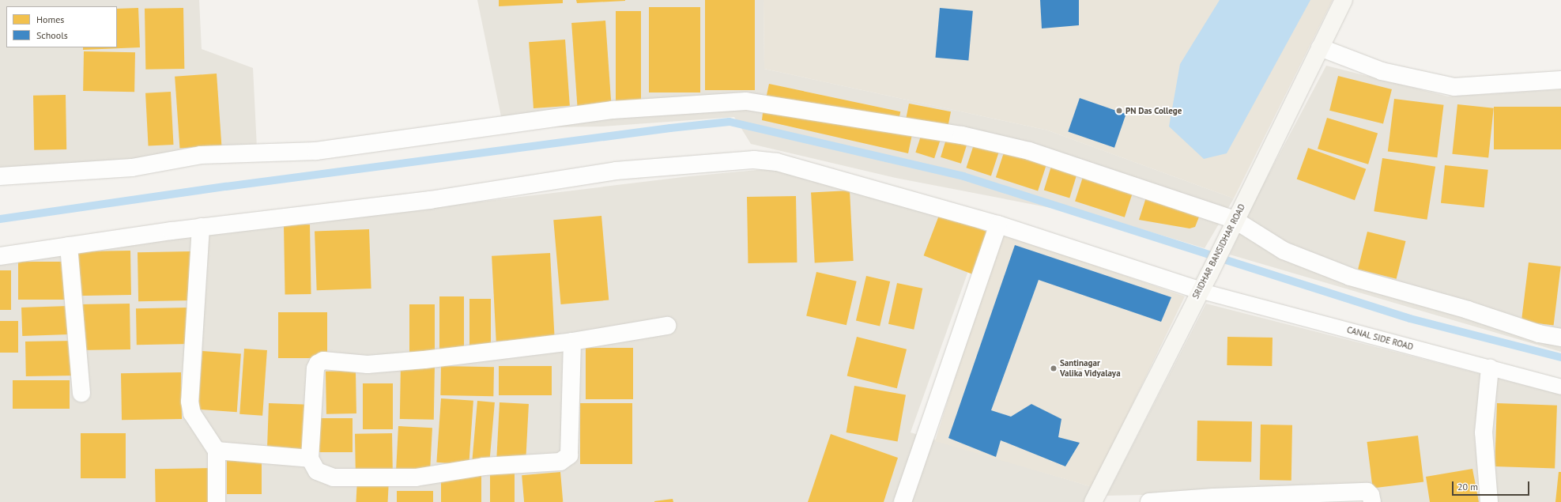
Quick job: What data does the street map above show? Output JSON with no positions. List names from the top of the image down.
{
  "streets": {
    "street": ["SRIDHAR BANSIDHAR ROAD"],
    "lane": ["CANAL SIDE ROAD"]
  },
  "crossings": [
    ["SRIDHAR BANSIDHAR ROAD", "CANAL SIDE ROAD"]
  ],
  "places": ["PN Das College", "Santinagar Valika Vidyalaya"],
  "legend": ["Homes", "Schools"],
  "scale_bar": "20 m"
}
